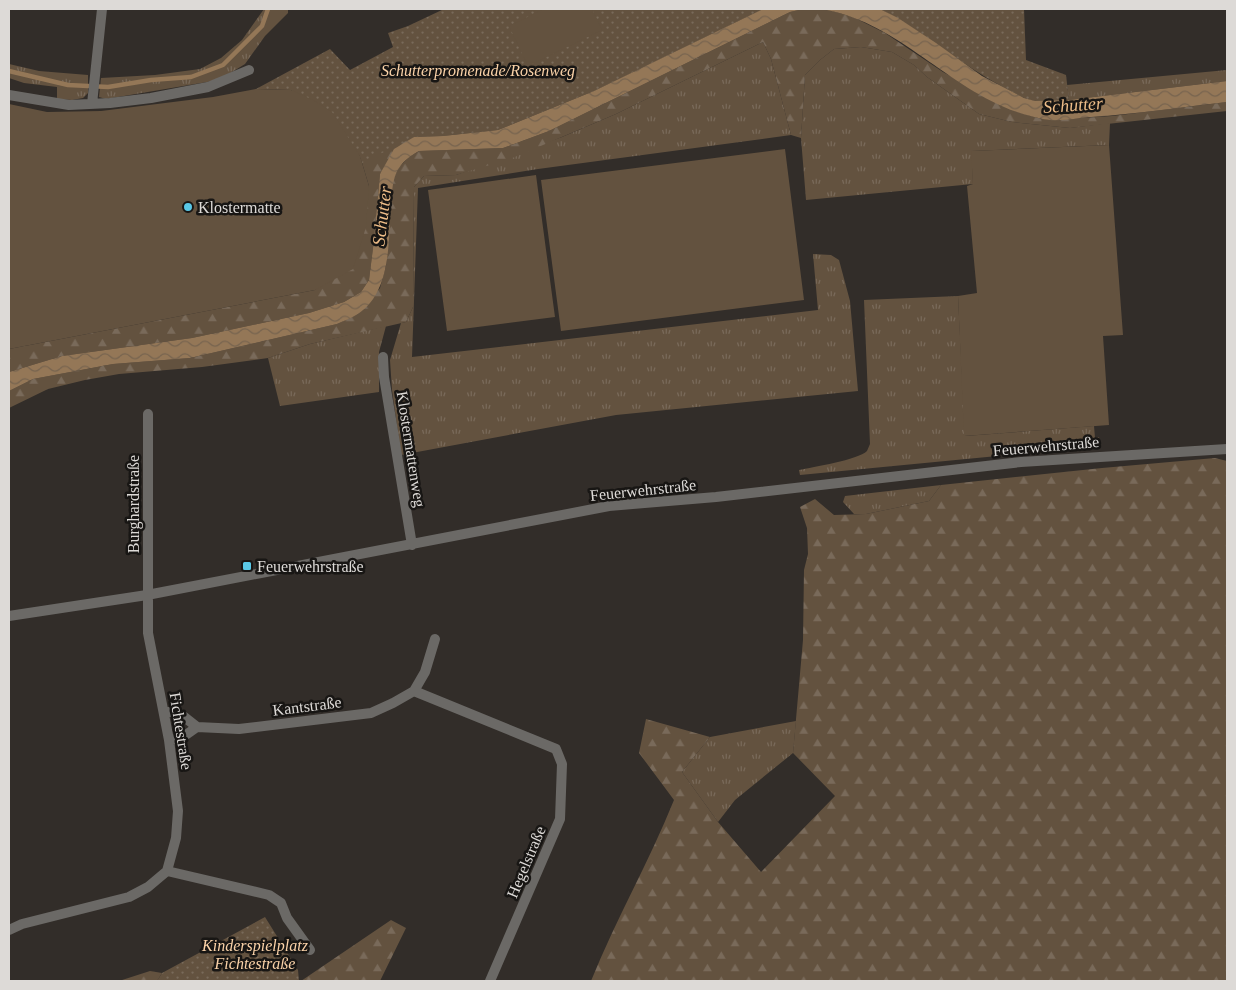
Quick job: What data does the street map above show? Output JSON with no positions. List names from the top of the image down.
{
  "streets": {
    "street": [
      "Feuerwehrstraße",
      "Klostermattenweg",
      "Burghardstraße",
      "Kantstraße",
      "Fichtestraße",
      "Hegelstraße"
    ]
  },
  "crossings": [
    ["Feuerwehrstraße", "Klostermattenweg"],
    ["Feuerwehrstraße", "Burghardstraße"],
    ["Feuerwehrstraße", "Fichtestraße"],
    ["Burghardstraße", "Fichtestraße"],
    ["Kantstraße", "Fichtestraße"],
    ["Kantstraße", "Hegelstraße"]
  ],
  "water": ["Schutter"],
  "parks": ["Schutterpromenade/Rosenweg", "Kinderspielplatz Fichtestraße"],
  "places": {
    "other": ["Klostermatte"],
    "transit": ["Feuerwehrstraße"]
  }
}
